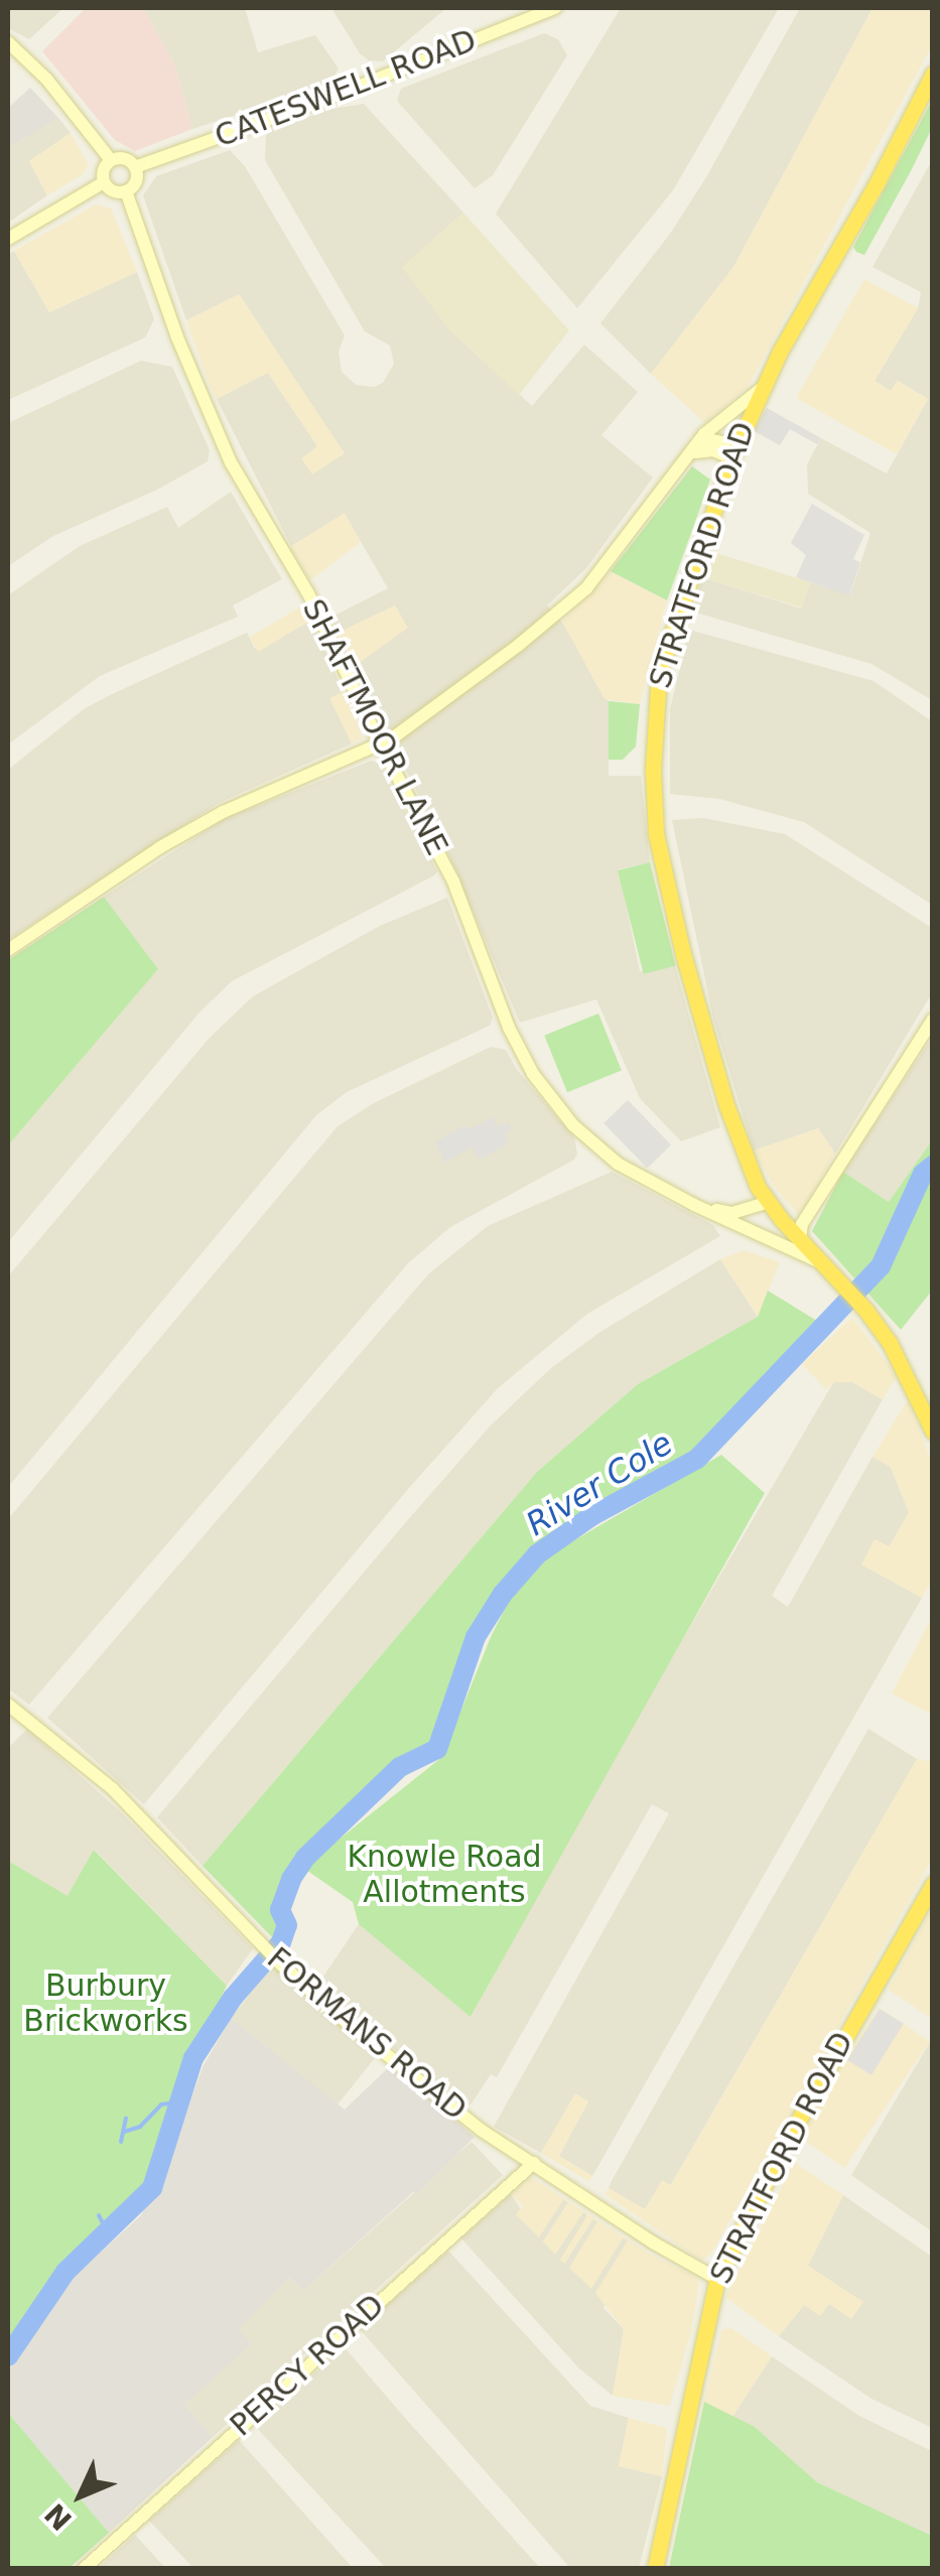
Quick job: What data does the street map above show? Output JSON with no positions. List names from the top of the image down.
{
  "streets": {
    "highway": ["STRATFORD ROAD"],
    "street": [
      "CATESWELL ROAD",
      "SHAFTMOOR LANE",
      "FORMANS ROAD",
      "PERCY ROAD"
    ]
  },
  "crossings": [
    ["CATESWELL ROAD", "SHAFTMOOR LANE"],
    ["STRATFORD ROAD", "SHAFTMOOR LANE"],
    ["STRATFORD ROAD", "FORMANS ROAD"],
    ["FORMANS ROAD", "PERCY ROAD"]
  ],
  "water": ["River Cole"],
  "parks": ["Knowle Road Allotments", "Burbury Brickworks"],
  "north": "bottom left"
}
